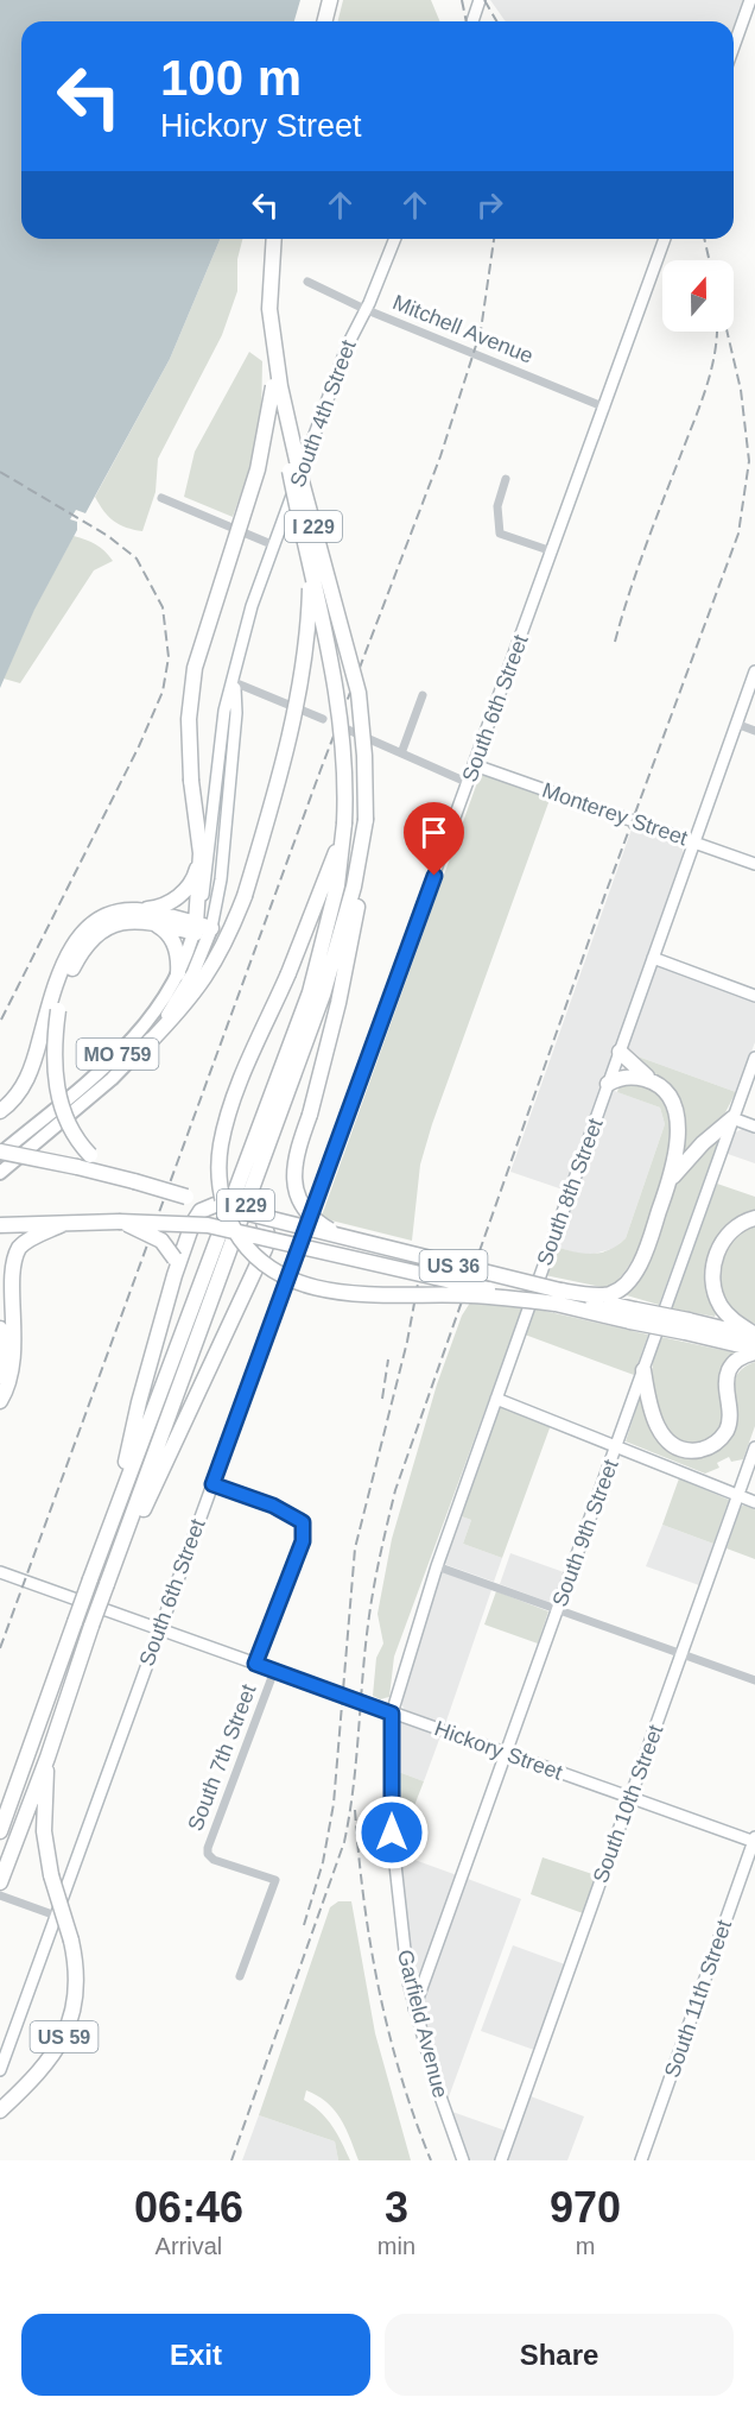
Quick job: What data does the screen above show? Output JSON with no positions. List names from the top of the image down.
{
  "streets": {
    "highway": ["I 229", "US 36", "US 59"],
    "main road": [
      "South 4th Street",
      "South 6th Street",
      "Monterey Street",
      "MO 759",
      "South 8th Street",
      "South 9th Street",
      "Hickory Street",
      "South 10th Street",
      "South 11th Street",
      "Garfield Avenue"
    ],
    "street": ["Mitchell Avenue", "South 7th Street"]
  },
  "crossings": [
    ["Mitchell Avenue", "South 4th Street"],
    ["Mitchell Avenue", "South 6th Street"],
    ["South 4th Street", "MO 759"],
    ["I 229", "US 59"],
    ["South 6th Street", "Monterey Street"],
    ["South 6th Street", "Hickory Street"],
    ["South 6th Street", "South 7th Street"],
    ["Monterey Street", "South 8th Street"],
    ["MO 759", "US 36"],
    ["South 8th Street", "Hickory Street"],
    ["South 8th Street", "Garfield Avenue"],
    ["South 9th Street", "Hickory Street"],
    ["South 9th Street", "Garfield Avenue"],
    ["Hickory Street", "South 7th Street"],
    ["Hickory Street", "South 10th Street"],
    ["Hickory Street", "South 11th Street"],
    ["Hickory Street", "Garfield Avenue"]
  ],
  "north": "top",
  "page": {
    "turn": ["100 m", "Hickory Street"],
    "eta": [
      "06:46",
      "Arrival",
      "3",
      "min",
      "970",
      "m"
    ],
    "buttons": ["Exit", "Share"]
  }
}
